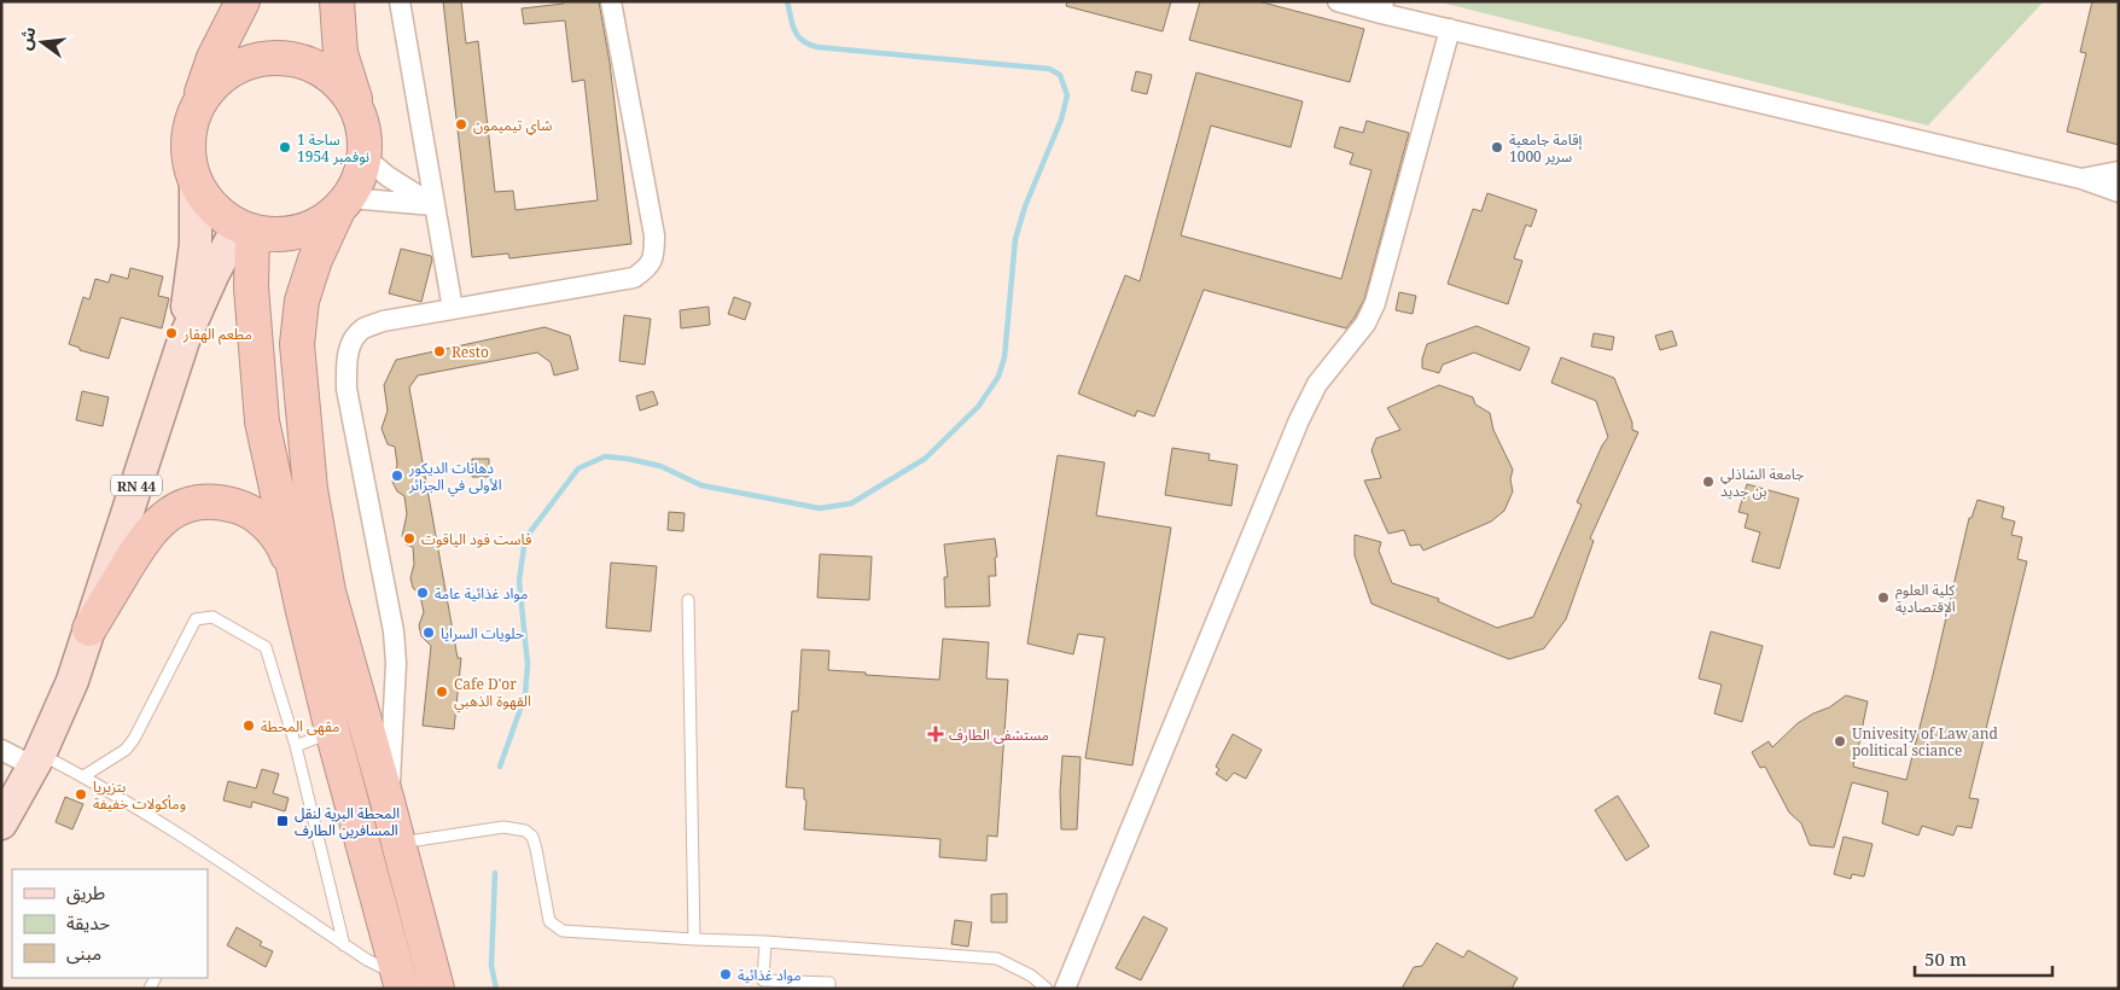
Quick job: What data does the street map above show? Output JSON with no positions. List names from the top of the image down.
{
  "streets": {
    "main road": ["RN 44"]
  },
  "places": {
    "other": [
      "شاي تيميمون",
      "ساحة 1 نوفمبر 1954",
      "إقامة جامعية 1000 سرير",
      "مطعم الهقار",
      "Resto",
      "دهانات الديكور الأولى في الجزائر",
      "جامعة الشاذلي بن جديد",
      "فاست فود الياقوت",
      "مواد غذائية عامة",
      "كلية العلوم الإقتصادية",
      "حلويات السرايا",
      "Cafe D'or القهوة الذهبي",
      "مقهى المحطة",
      "Univesity of Law and political sciance",
      "بتزيريا ومأكولات خفيفة",
      "مواد غذائية"
    ],
    "health": ["مستشفى الطارف"],
    "transit": ["المحطة البرية لنقل المسافرين الطارف"]
  },
  "legend": ["طريق", "حديقة", "مبنى"],
  "scale_bar": "50 m",
  "north": "left"
}
